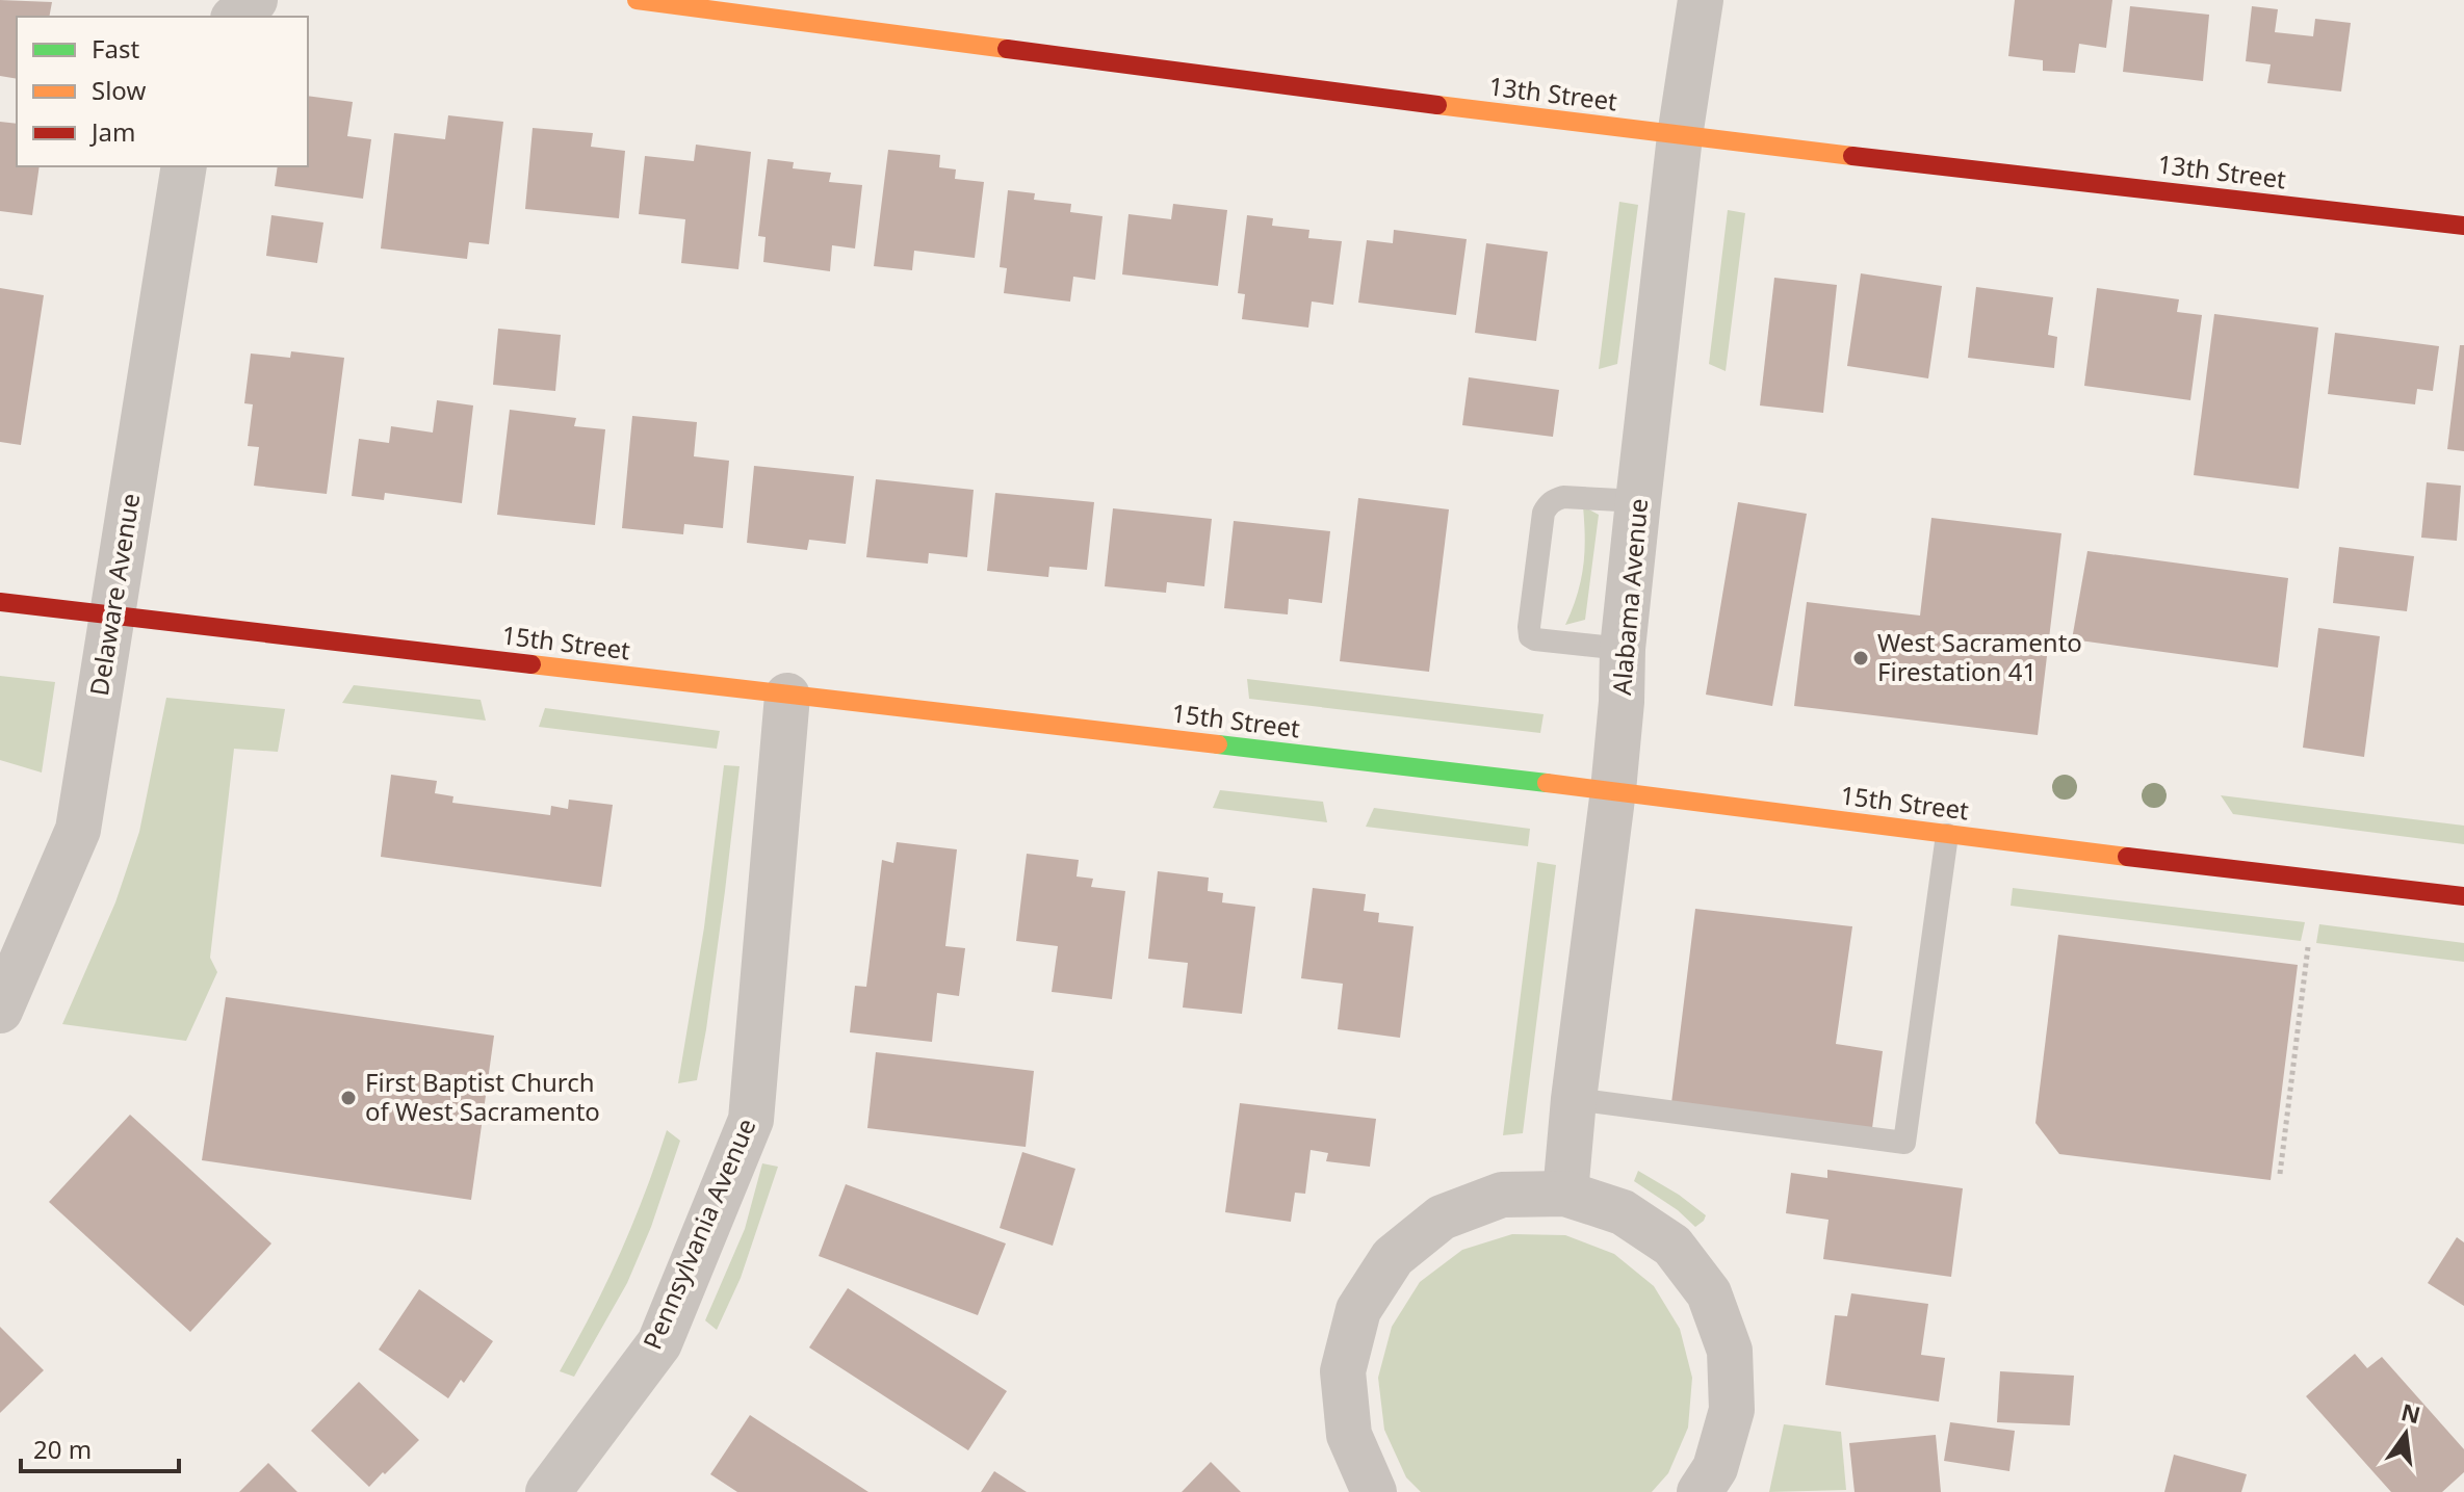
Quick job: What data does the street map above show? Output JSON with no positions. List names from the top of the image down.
{
  "streets": {
    "street": [
      "13th Street",
      "Delaware Avenue",
      "Alabama Avenue",
      "15th Street",
      "Pennsylvania Avenue"
    ]
  },
  "crossings": [
    ["13th Street", "Alabama Avenue"],
    ["Delaware Avenue", "15th Street"],
    ["Alabama Avenue", "15th Street"],
    ["15th Street", "Pennsylvania Avenue"]
  ],
  "places": ["West Sacramento Firestation 41", "First Baptist Church of West Sacramento"],
  "legend": ["Fast", "Slow", "Jam"],
  "scale_bar": "20 m",
  "north": "top"
}
